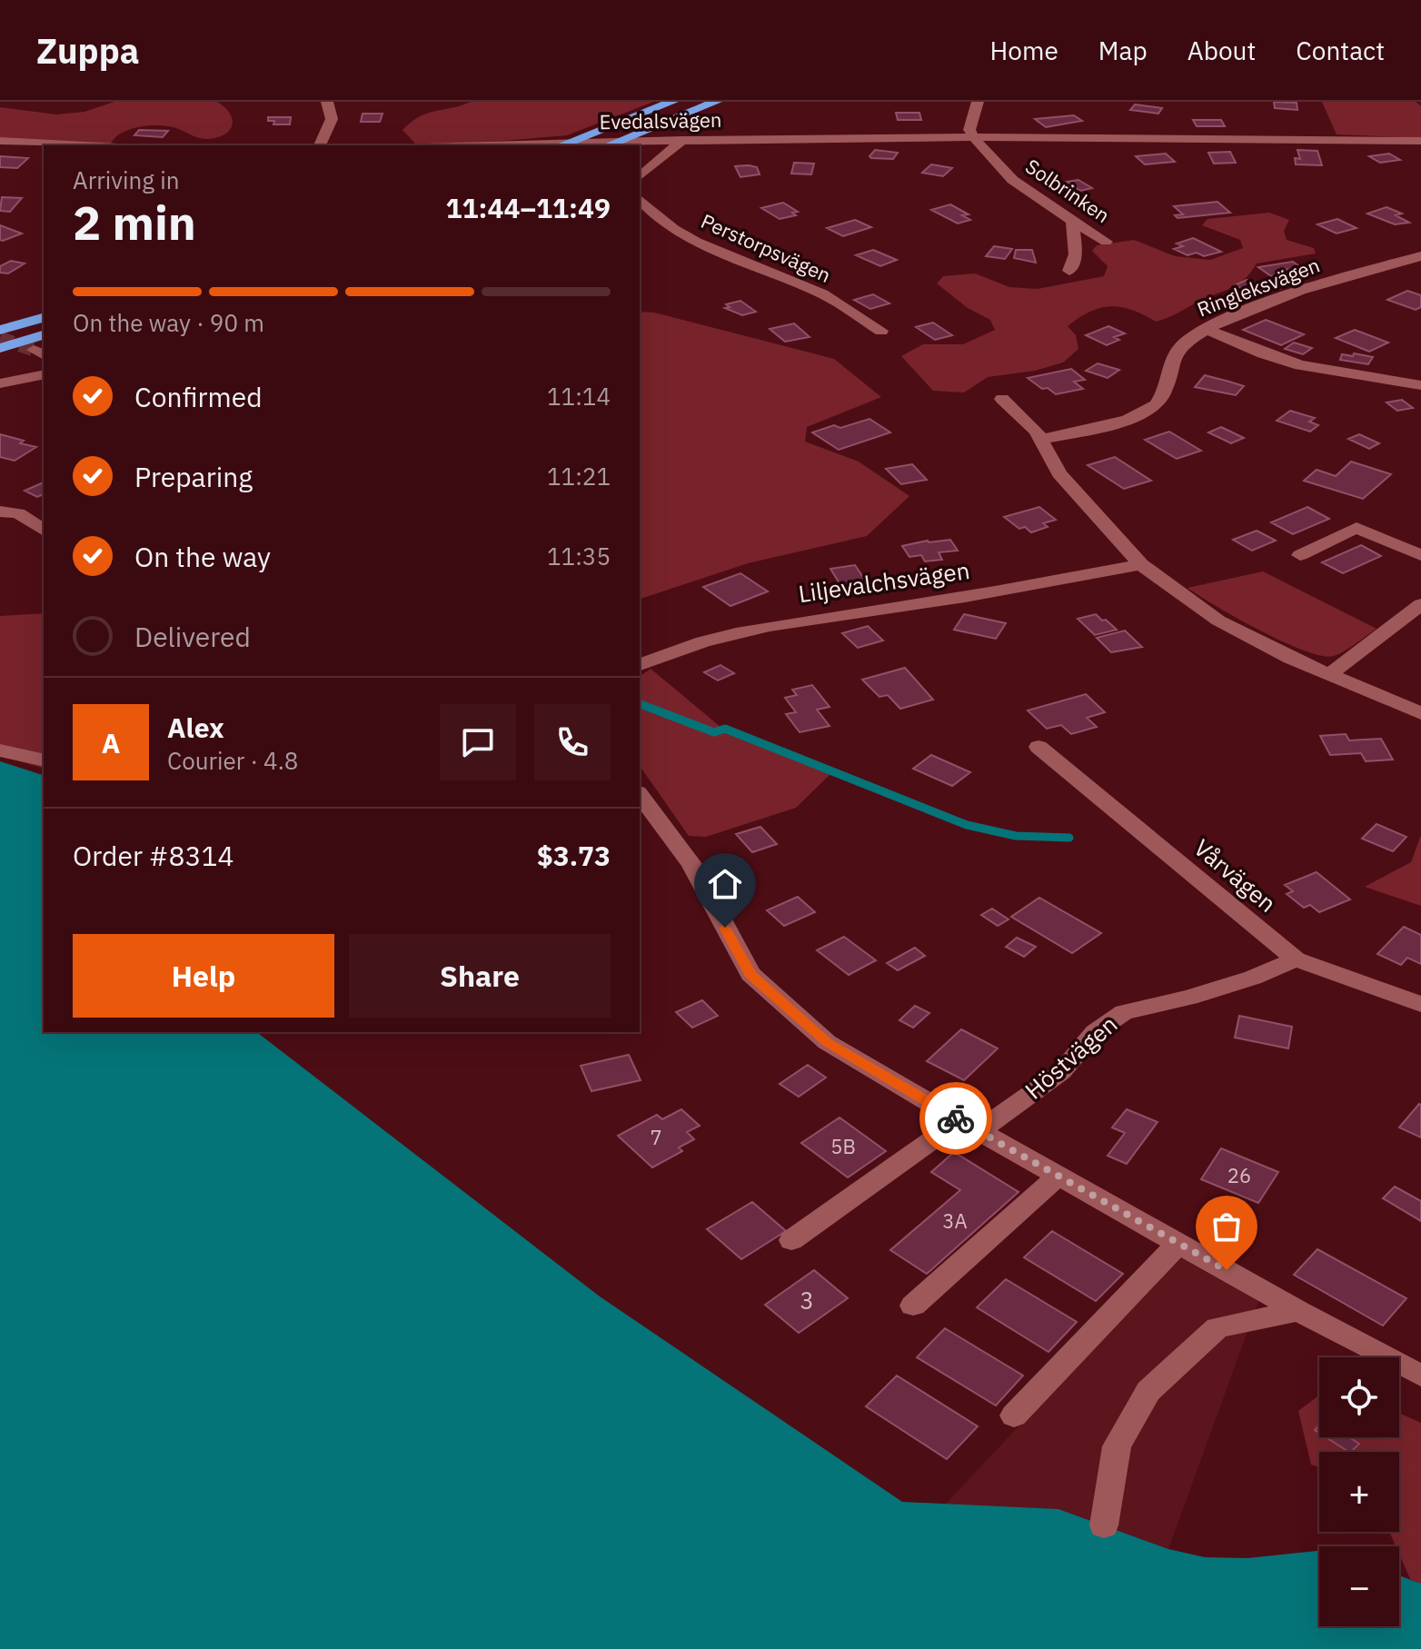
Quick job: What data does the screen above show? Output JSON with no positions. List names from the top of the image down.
{
  "streets": {
    "street": [
      "Evedalsvägen",
      "Solbrinken",
      "Perstorpsvägen",
      "Ringleksvägen",
      "Liljevalchsvägen",
      "Vårvägen",
      "Höstvägen"
    ]
  },
  "crossings": [
    ["Evedalsvägen", "Solbrinken"],
    ["Vårvägen", "Höstvägen"]
  ],
  "house_numbers": [
    "7",
    "5B",
    "26",
    "3A",
    "3"
  ],
  "page": {
    "header": "Zuppa",
    "nav": [
      "Home",
      "Map",
      "About",
      "Contact"
    ],
    "heading": ["2 min", "Arriving in", "11:44–11:49"],
    "panel": [
      "Alex",
      "Courier · 4.8",
      "Order #8314",
      "$3.73"
    ],
    "bar": "On the way · 90 m",
    "list": [
      ["Confirmed", "11:14"],
      ["Preparing", "11:21"],
      ["On the way", "11:35"],
      "Delivered"
    ],
    "round": "A",
    "buttons": ["Help", "Share"],
    "map_buttons": ["+", "−"]
  }
}
